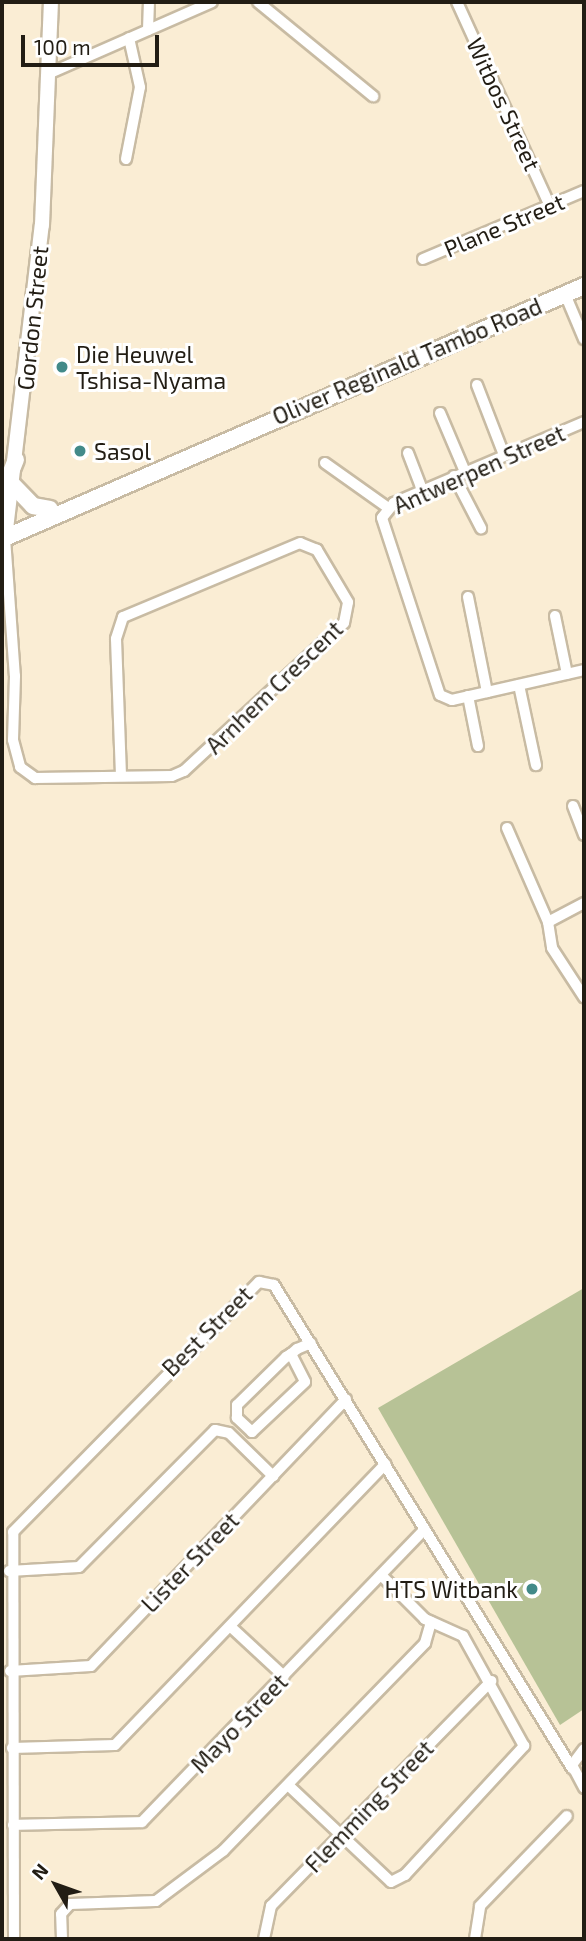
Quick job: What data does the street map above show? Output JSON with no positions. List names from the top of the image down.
{
  "streets": {
    "main road": ["Oliver Reginald Tambo Road"],
    "street": [
      "Witbos Street",
      "Plane Street",
      "Gordon Street",
      "Antwerpen Street",
      "Arnhem Crescent",
      "Best Street",
      "Lister Street",
      "Mayo Street",
      "Flemming Street"
    ]
  },
  "crossings": [
    ["Witbos Street", "Plane Street"],
    ["Oliver Reginald Tambo Road", "Arnhem Crescent"],
    ["Best Street", "Lister Street"],
    ["Best Street", "Mayo Street"]
  ],
  "places": ["Die Heuwel Tshisa-Nyama", "Sasol", "HTS Witbank"],
  "scale_bar": "100 m",
  "north": "top left"
}
